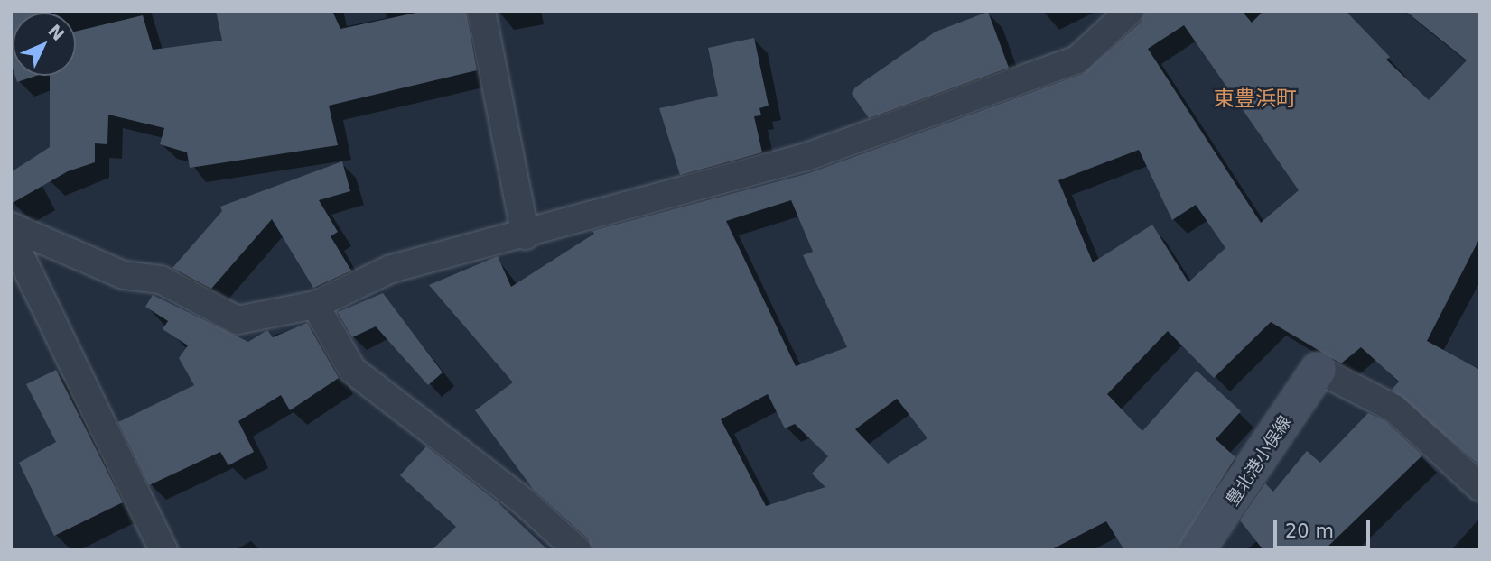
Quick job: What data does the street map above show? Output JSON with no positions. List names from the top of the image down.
{
  "streets": {
    "main road": ["豊北港小俣線"]
  },
  "districts": ["東豊浜町"],
  "scale_bar": "20 m",
  "north": "top right"
}
